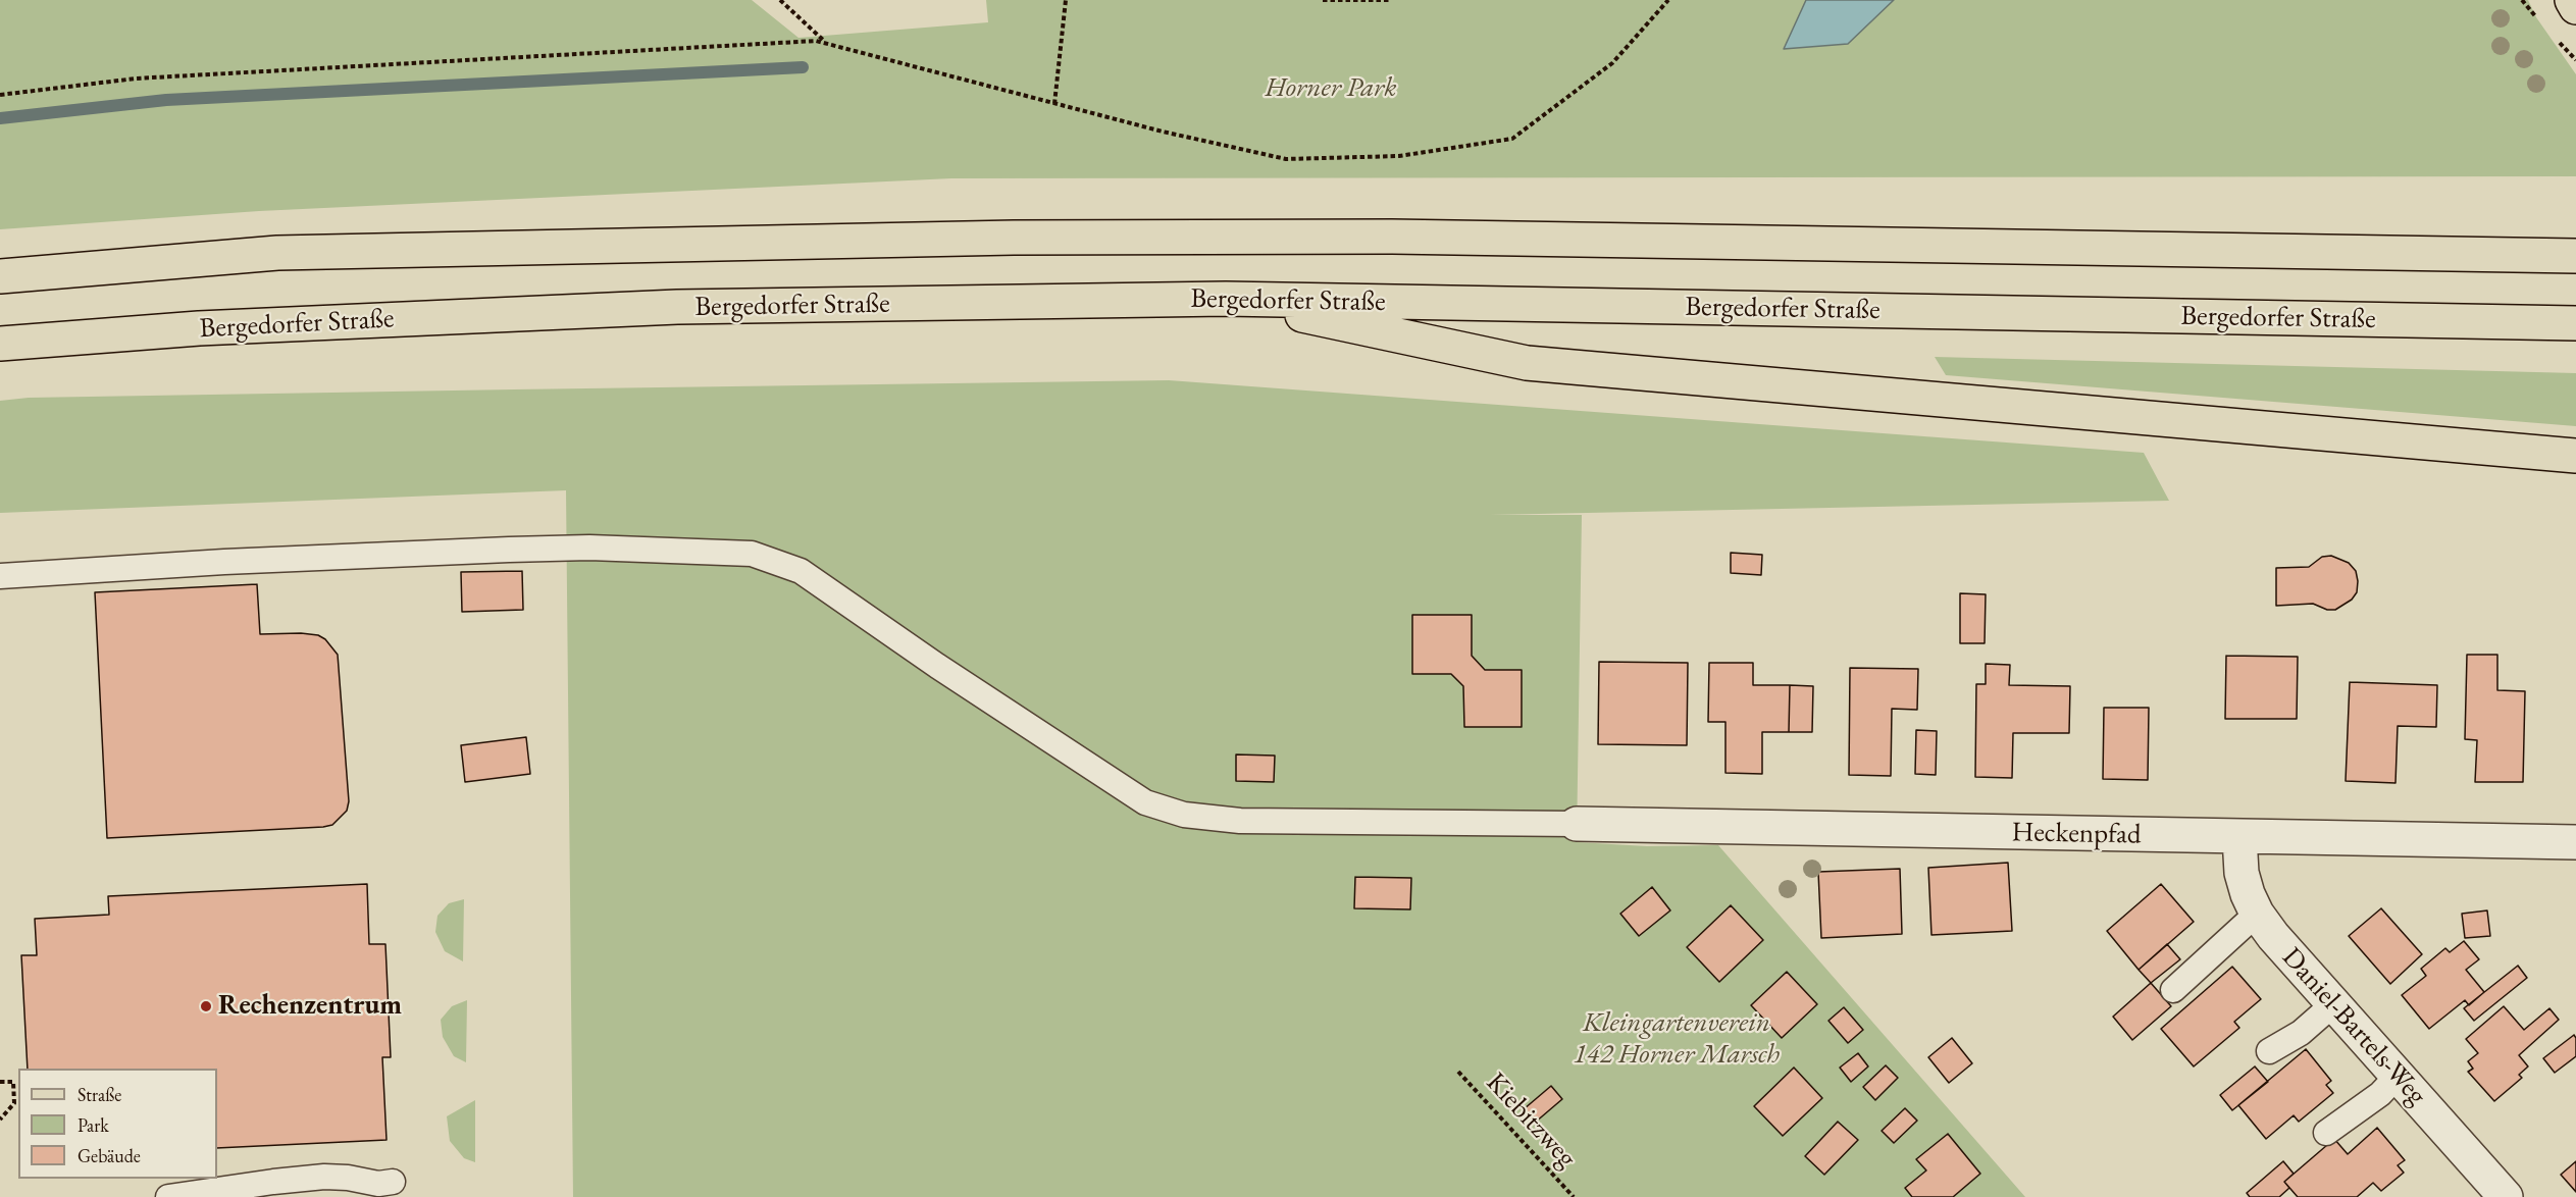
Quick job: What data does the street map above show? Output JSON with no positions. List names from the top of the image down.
{
  "streets": {
    "main road": ["Bergedorfer Straße"],
    "street": ["Heckenpfad", "Daniel-Bartels-Weg"],
    "path": ["Kiebitzweg"]
  },
  "crossings": [
    ["Heckenpfad", "Daniel-Bartels-Weg"]
  ],
  "parks": ["Horner Park", "Kleingartenverein 142 Horner Marsch"],
  "places": ["Rechenzentrum"],
  "legend": ["Straße", "Park", "Gebäude"]
}
